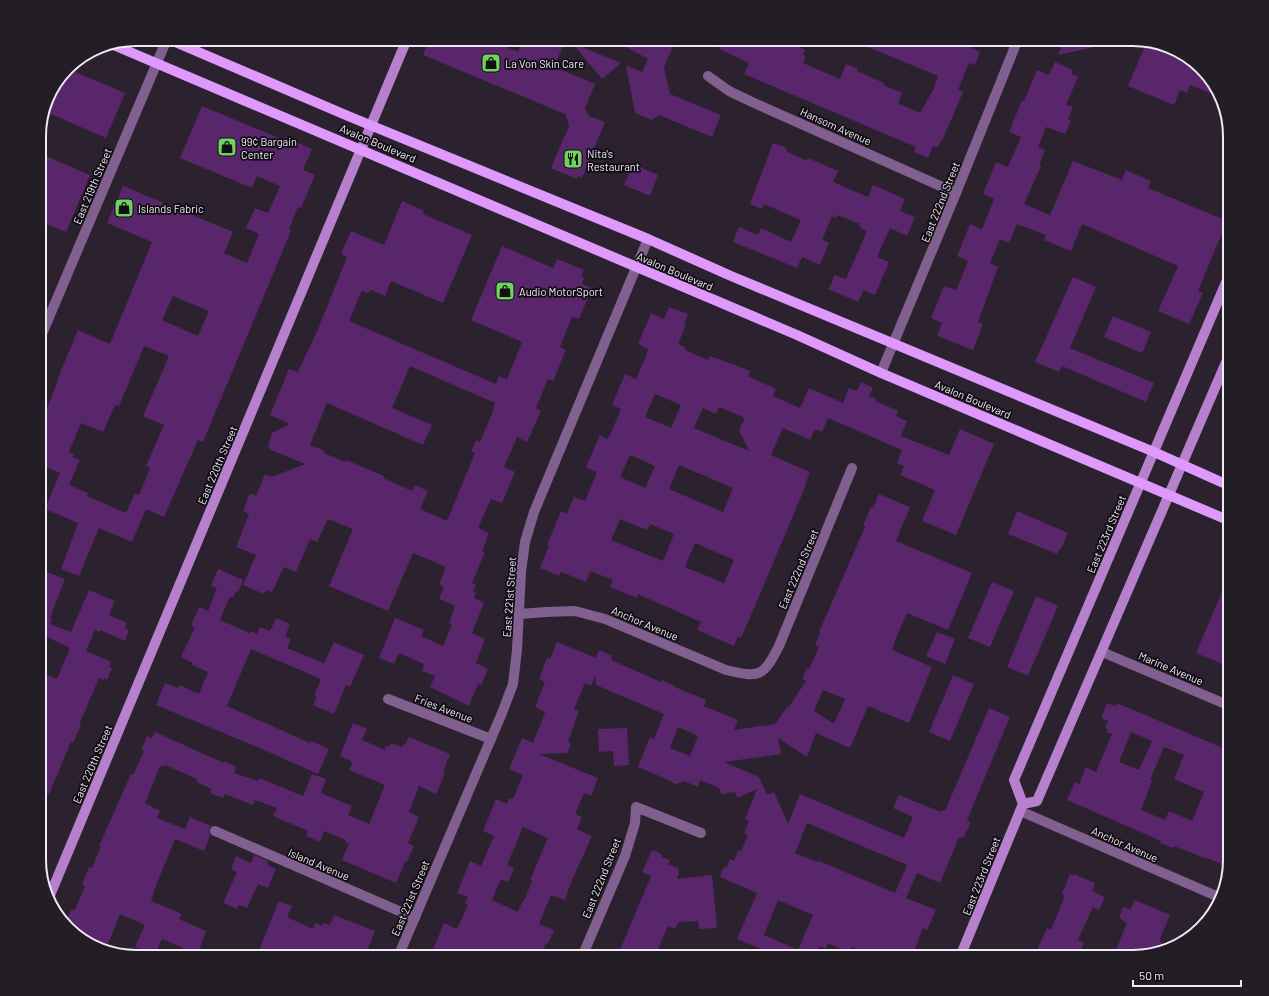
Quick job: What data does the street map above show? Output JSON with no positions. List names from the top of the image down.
{
  "streets": {
    "main road": ["Avalon Boulevard", "East 220th Street", "East 223rd Street"],
    "street": [
      "Hansom Avenue",
      "East 219th Street",
      "East 222nd Street",
      "East 221st Street",
      "Anchor Avenue",
      "Marine Avenue",
      "Fries Avenue",
      "Island Avenue"
    ]
  },
  "crossings": [
    ["Hansom Avenue", "East 222nd Street"],
    ["Avalon Boulevard", "East 219th Street"],
    ["Avalon Boulevard", "East 222nd Street"],
    ["Avalon Boulevard", "East 220th Street"],
    ["Avalon Boulevard", "East 223rd Street"],
    ["Avalon Boulevard", "East 221st Street"],
    ["East 222nd Street", "Anchor Avenue"],
    ["East 223rd Street", "Anchor Avenue"],
    ["East 221st Street", "Anchor Avenue"],
    ["East 221st Street", "Fries Avenue"],
    ["East 221st Street", "Island Avenue"]
  ],
  "places": {
    "shop": [
      "La Von Skin Care",
      "99¢ Bargain Center",
      "Islands Fabric",
      "Audio MotorSport"
    ],
    "restaurant": ["Nita's Restaurant"]
  },
  "scale_bar": "50 m"
}
